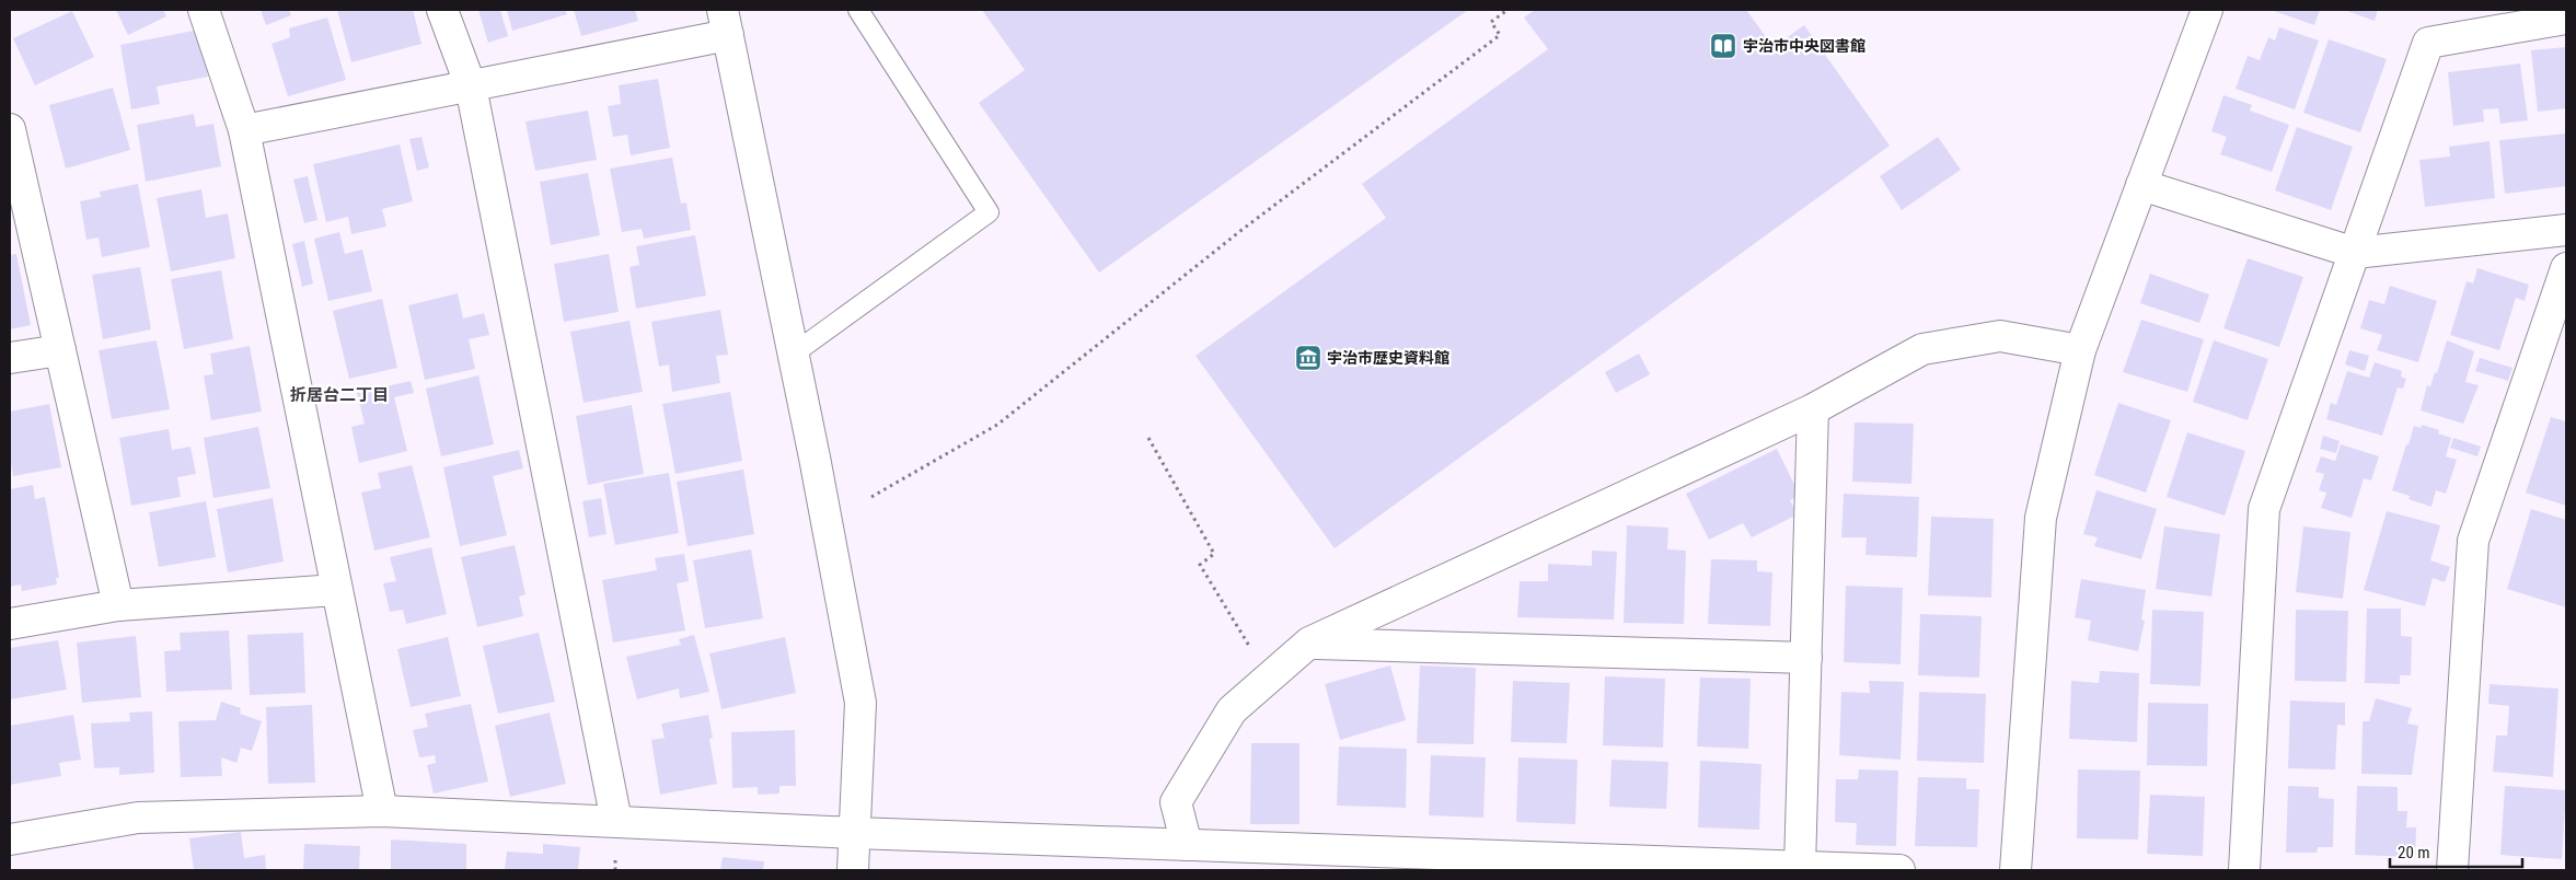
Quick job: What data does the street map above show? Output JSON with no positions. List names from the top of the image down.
{
  "districts": ["折居台二丁目"],
  "places": {
    "library": ["宇治市中央図書館"],
    "museum": ["宇治市歴史資料館"]
  },
  "scale_bar": "20 m"
}
